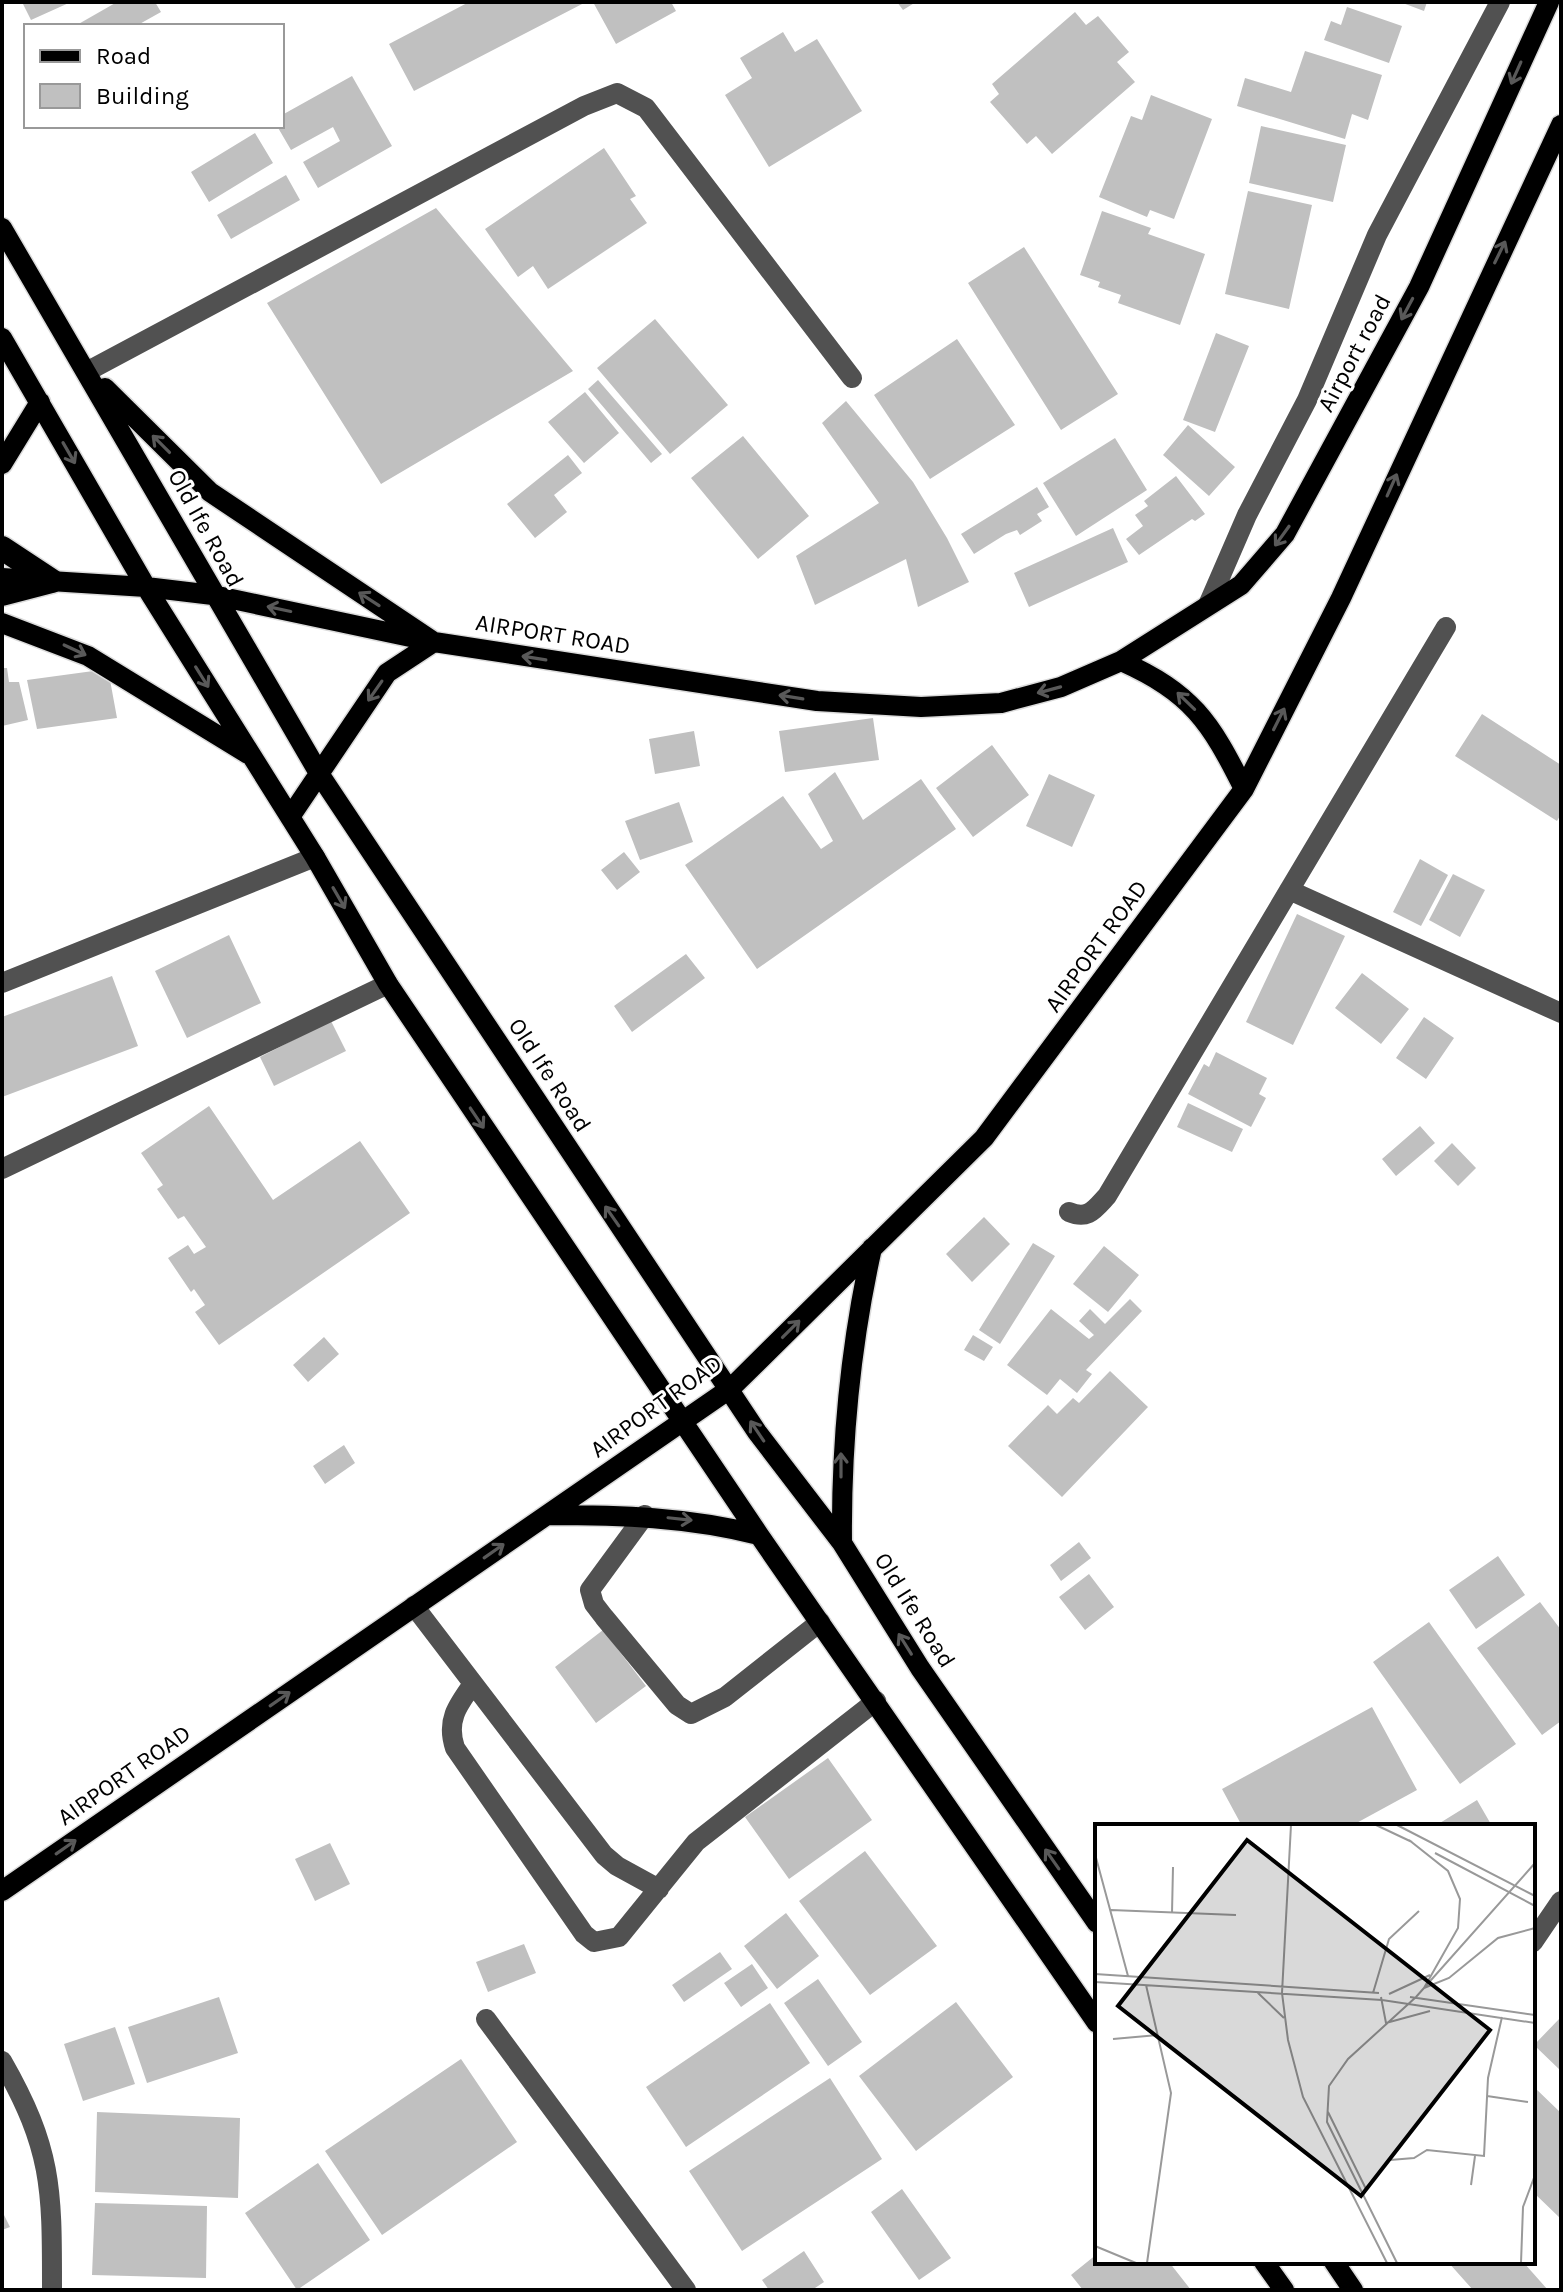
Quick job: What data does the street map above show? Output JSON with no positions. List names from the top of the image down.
{
  "streets": {
    "main road": ["Airport road", "Old Ife Road", "AIRPORT ROAD"]
  },
  "crossings": [
    ["Airport road", "AIRPORT ROAD"],
    ["Old Ife Road", "AIRPORT ROAD"]
  ],
  "legend": ["Road", "Building"]
}
